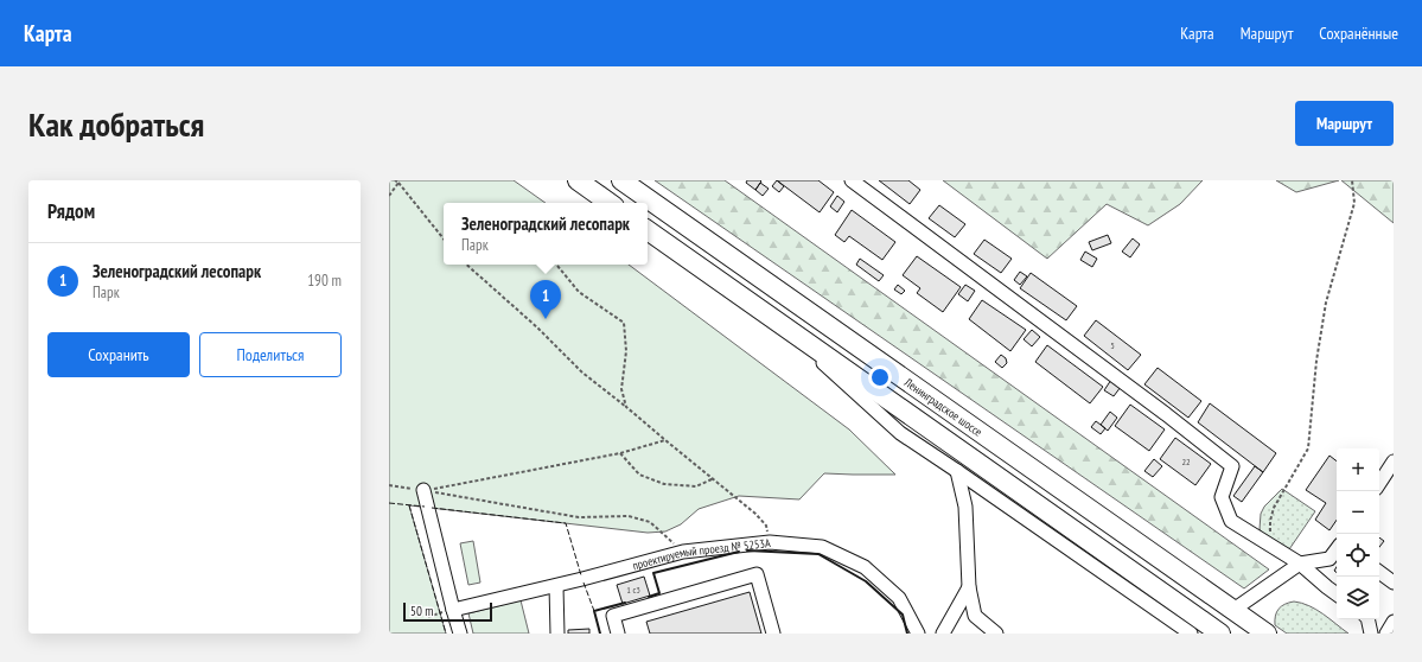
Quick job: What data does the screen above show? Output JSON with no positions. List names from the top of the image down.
{
  "streets": {
    "highway": ["Ленинградское шоссе"],
    "lane": ["проектируемый проезд № 5253А"]
  },
  "house_numbers": ["5", "22", "1 с3"],
  "scale_bar": "50 m",
  "page": {
    "header": "Карта",
    "nav": ["Карта", "Маршрут", "Сохранённые"],
    "buttons": [
      "Маршрут",
      ["Сохранить", "Поделиться"]
    ],
    "title": "Как добраться",
    "heading": "Рядом",
    "popup": ["Зеленоградский лесопарк", "Парк"],
    "list": [
      {
        "mark": "1",
        "name": "Зеленоградский лесопарк",
        "note": "Парк",
        "value": "190 m"
      }
    ],
    "pins": "1",
    "map_buttons": ["+", "−"],
    "scale": "50 m"
  }
}
